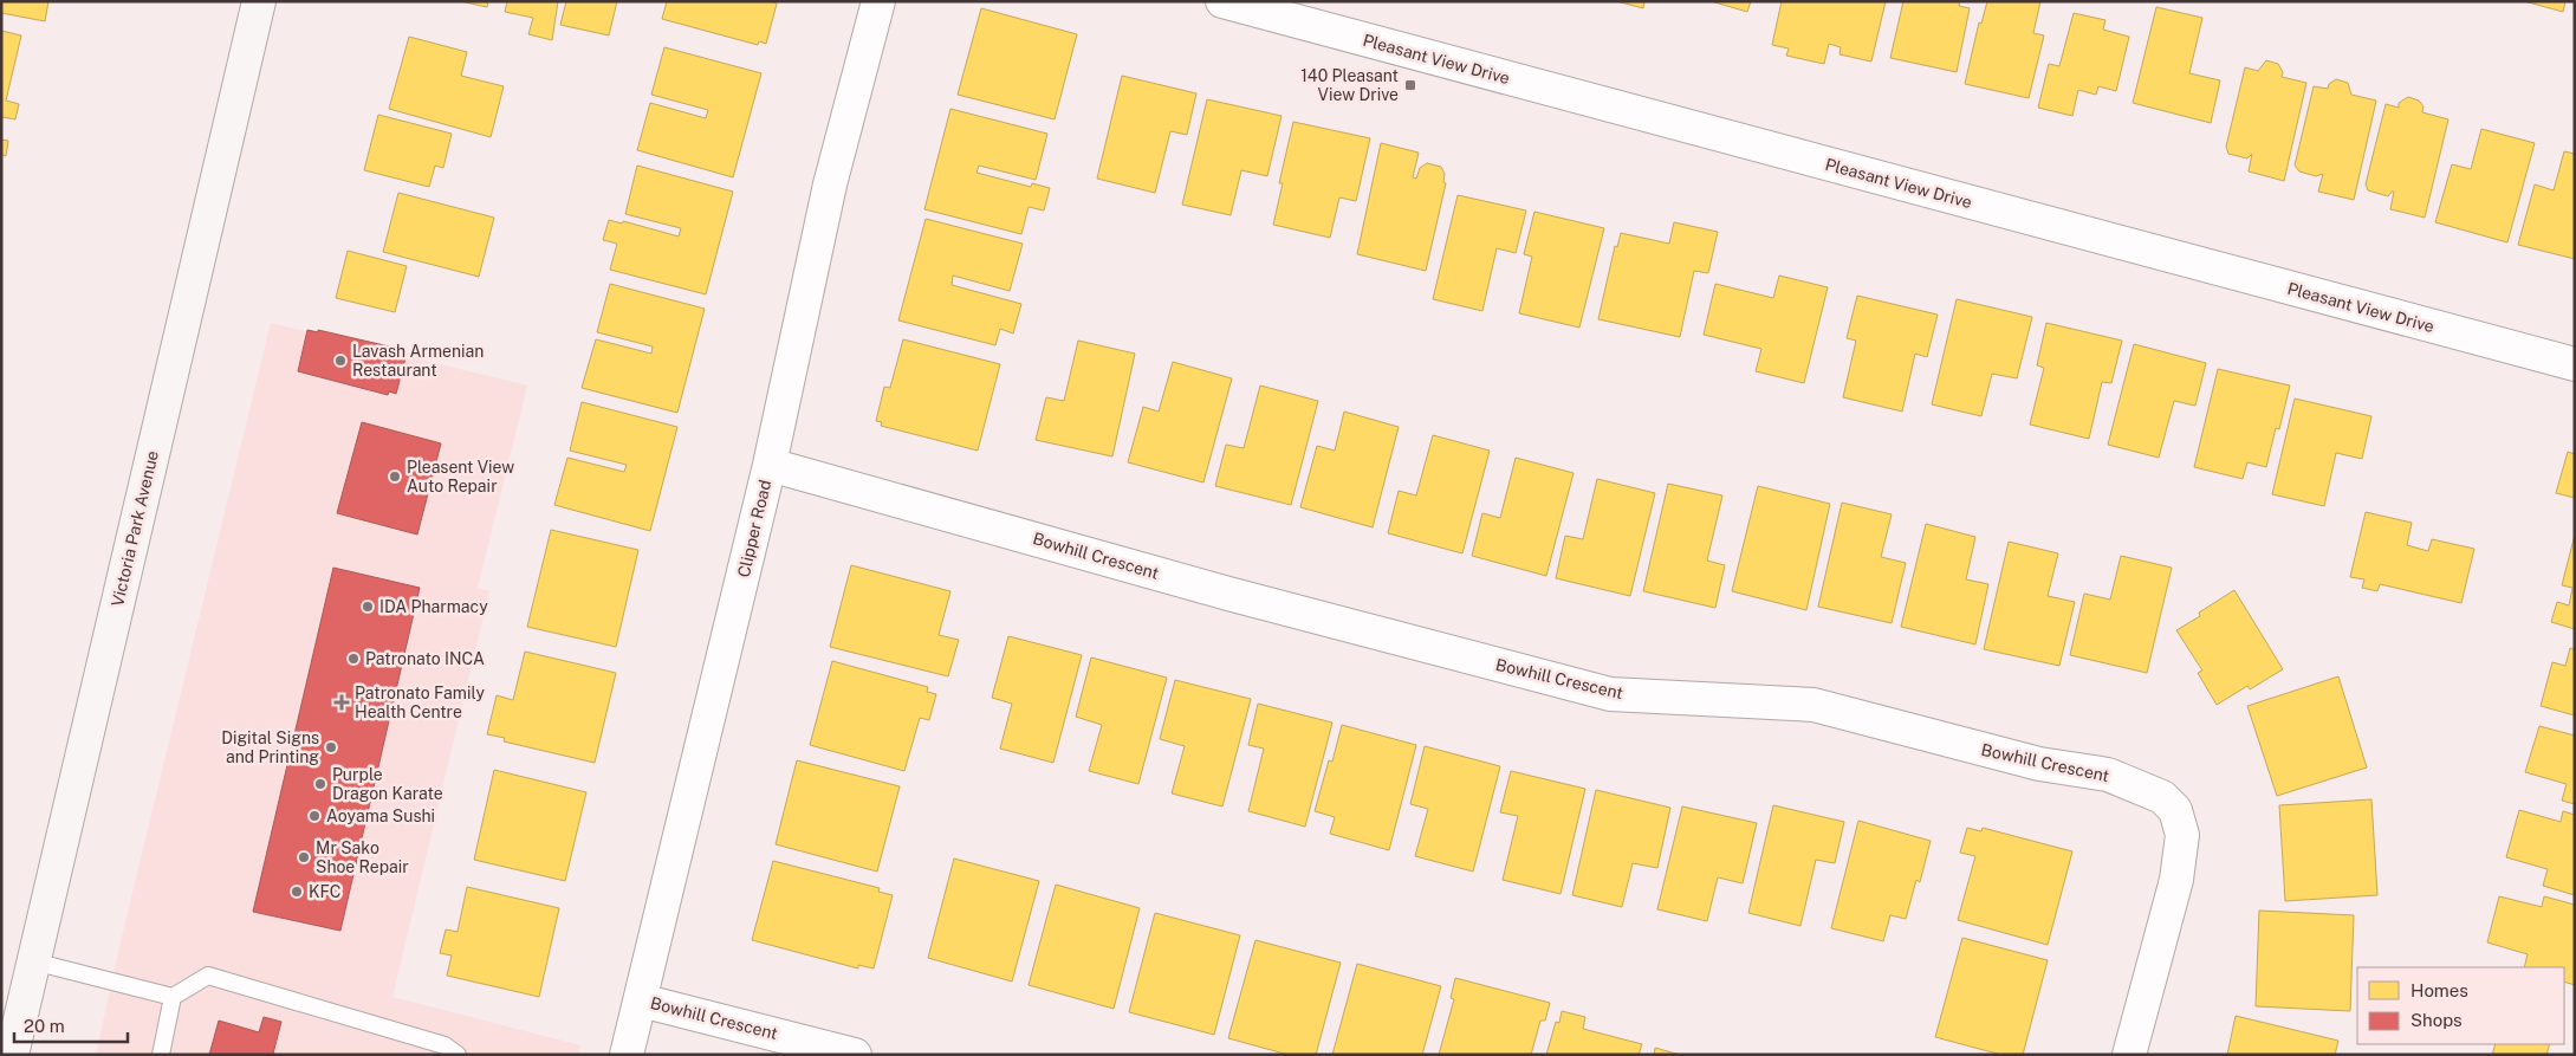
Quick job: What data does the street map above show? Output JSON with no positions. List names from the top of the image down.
{
  "streets": {
    "main road": ["Victoria Park Avenue"],
    "street": ["Pleasant View Drive", "Clipper Road", "Bowhill Crescent"]
  },
  "crossings": [
    ["Clipper Road", "Bowhill Crescent"]
  ],
  "places": {
    "transit": ["140 Pleasant View Drive"],
    "other": [
      "Lavash Armenian Restaurant",
      "Pleasent View Auto Repair",
      "IDA Pharmacy",
      "Patronato INCA",
      "Digital Signs and Printing",
      "Purple Dragon Karate",
      "Aoyama Sushi",
      "Mr Sako Shoe Repair",
      "KFC"
    ],
    "health": ["Patronato Family Health Centre"]
  },
  "legend": ["Homes", "Shops"],
  "scale_bar": "20 m"
}
